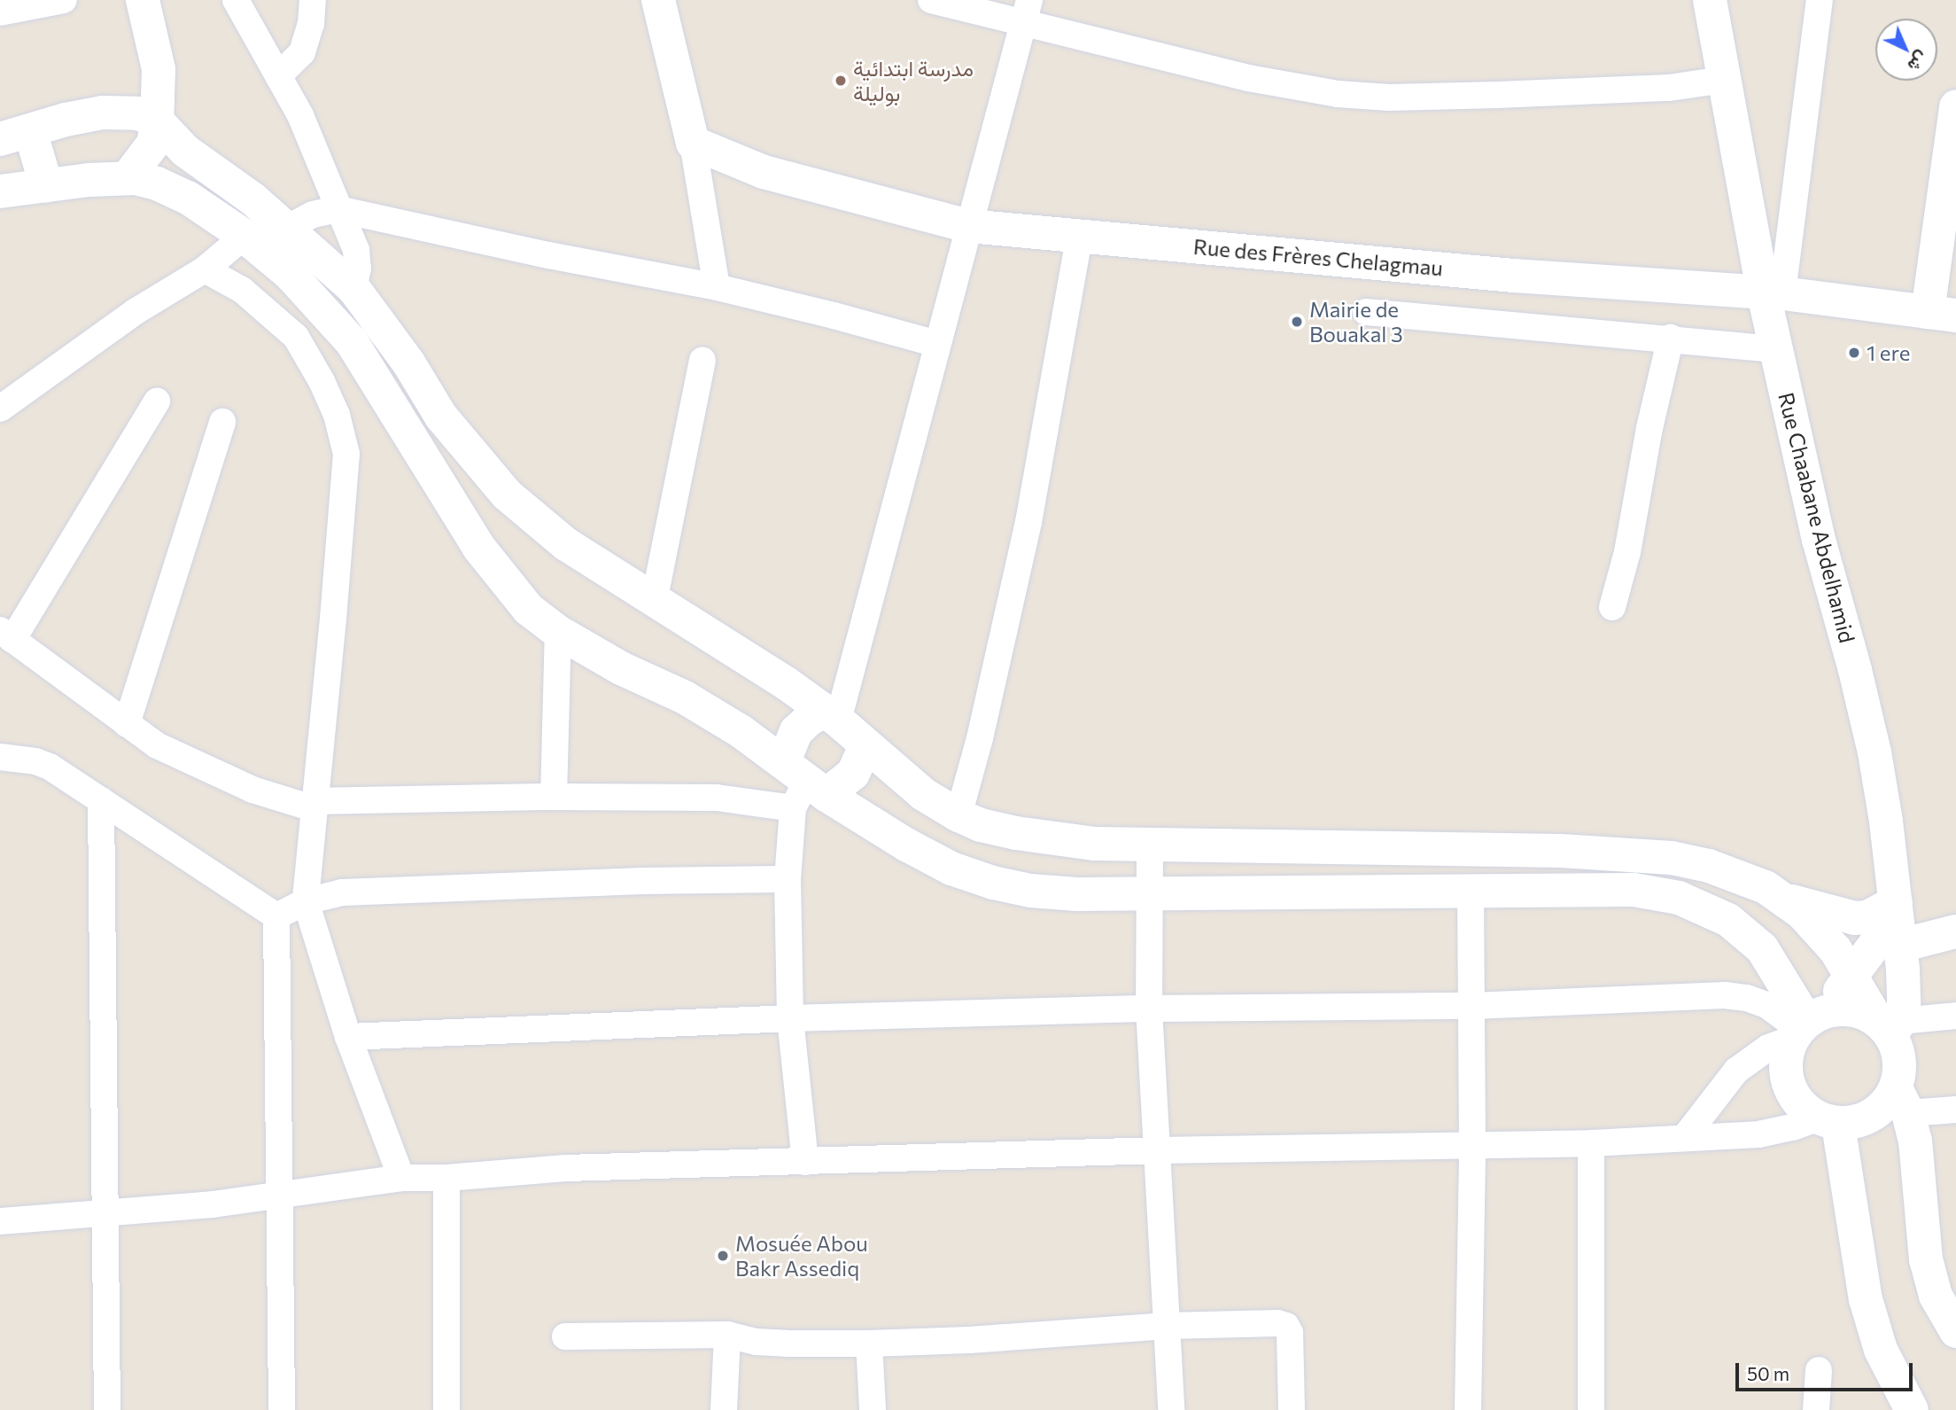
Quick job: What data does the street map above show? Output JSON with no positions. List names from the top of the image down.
{
  "streets": {
    "main road": ["Rue des Frères Chelagmau", "Rue Chaabane Abdelhamid"]
  },
  "crossings": [
    ["Rue des Frères Chelagmau", "Rue Chaabane Abdelhamid"]
  ],
  "places": [
    "مدرسة ابتدائية بوليلة",
    "Mairie de Bouakal 3",
    "1 ere",
    "Mosuée Abou Bakr Assediq"
  ],
  "scale_bar": "50 m",
  "north": "bottom right"
}
